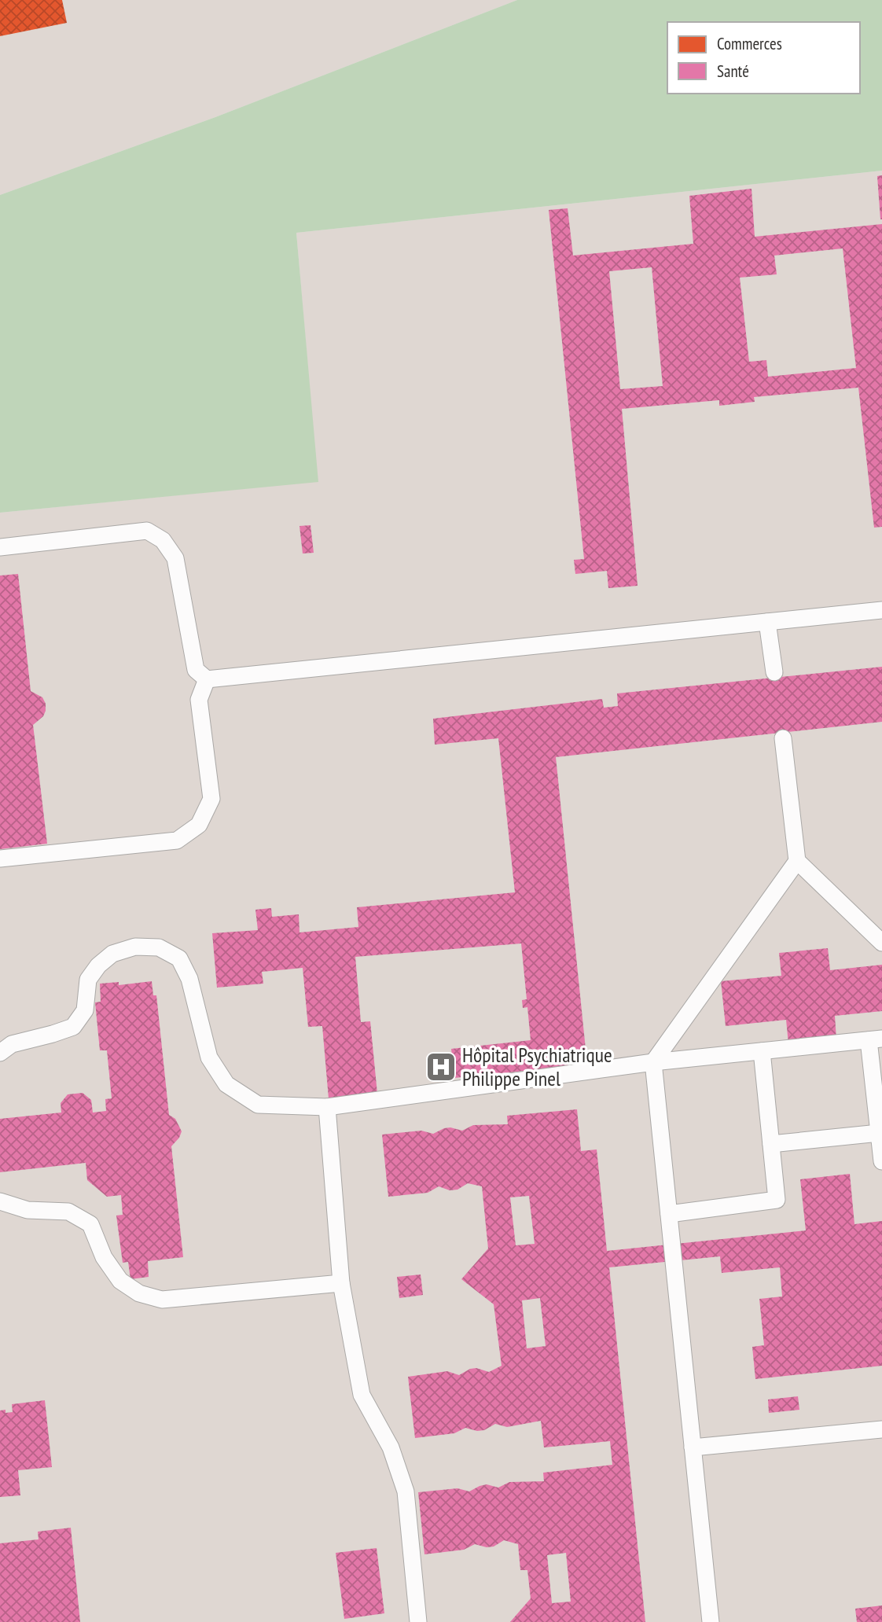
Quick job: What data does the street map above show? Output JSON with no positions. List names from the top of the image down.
{
  "places": {
    "hospital": ["Hôpital Psychiatrique Philippe Pinel"]
  },
  "legend": ["Commerces", "Santé"]
}
